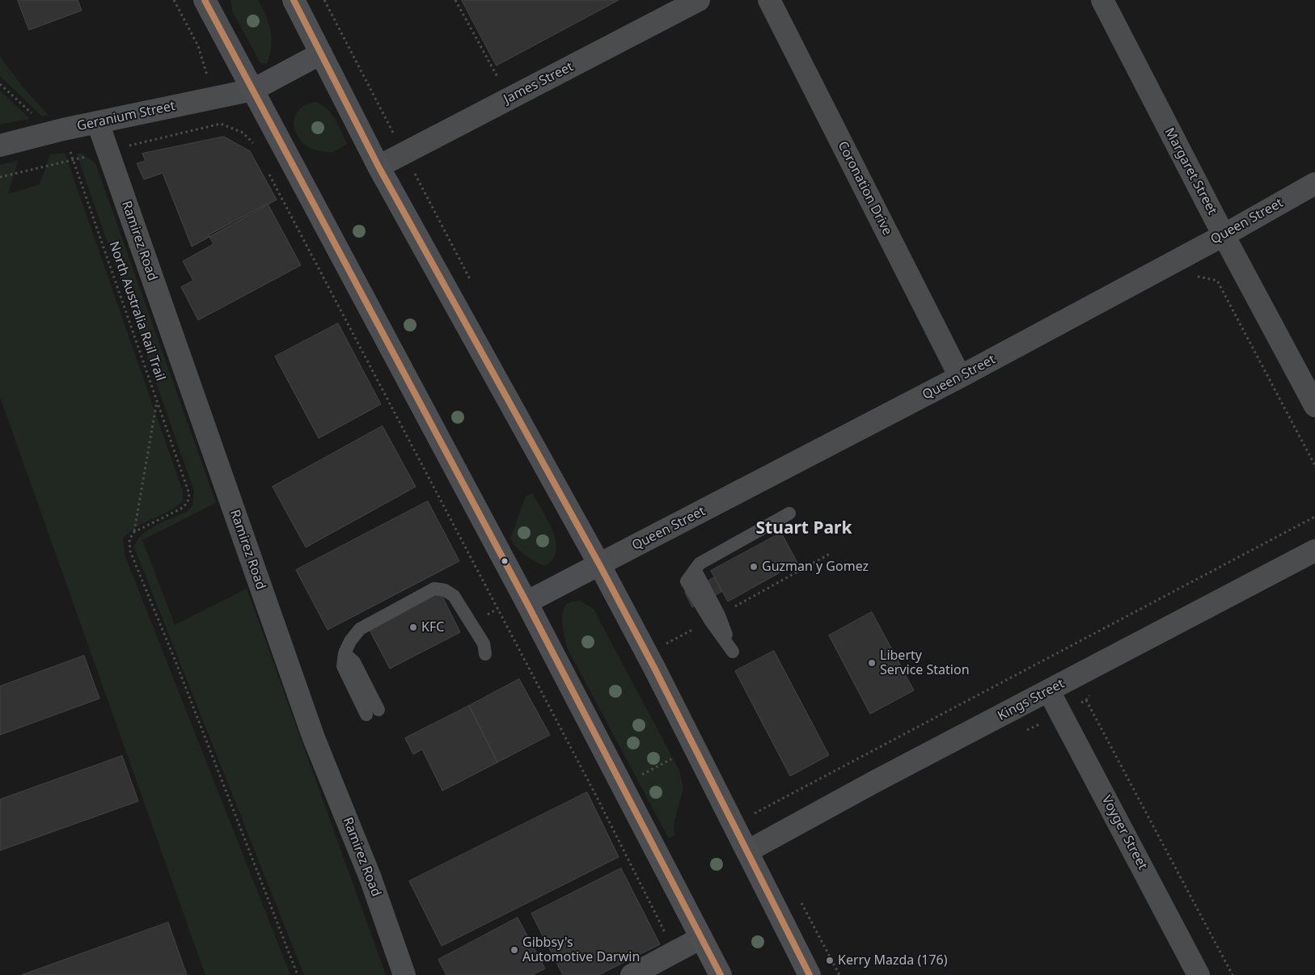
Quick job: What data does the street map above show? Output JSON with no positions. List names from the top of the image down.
{
  "streets": {
    "street": [
      "James Street",
      "Geranium Street",
      "Margaret Street",
      "Coronation Drive",
      "Queen Street",
      "Ramirez Road",
      "Kings Street",
      "Voyger Street"
    ],
    "path": ["North Australia Rail Trail"]
  },
  "crossings": [
    ["Geranium Street", "Ramirez Road"],
    ["Geranium Street", "North Australia Rail Trail"],
    ["Margaret Street", "Queen Street"],
    ["Coronation Drive", "Queen Street"],
    ["Kings Street", "Voyger Street"]
  ],
  "districts": ["Stuart Park"],
  "places": [
    "Guzman y Gomez",
    "KFC",
    "Liberty Service Station",
    "Gibbsy's Automotive Darwin",
    "Kerry Mazda (176)"
  ]
}
